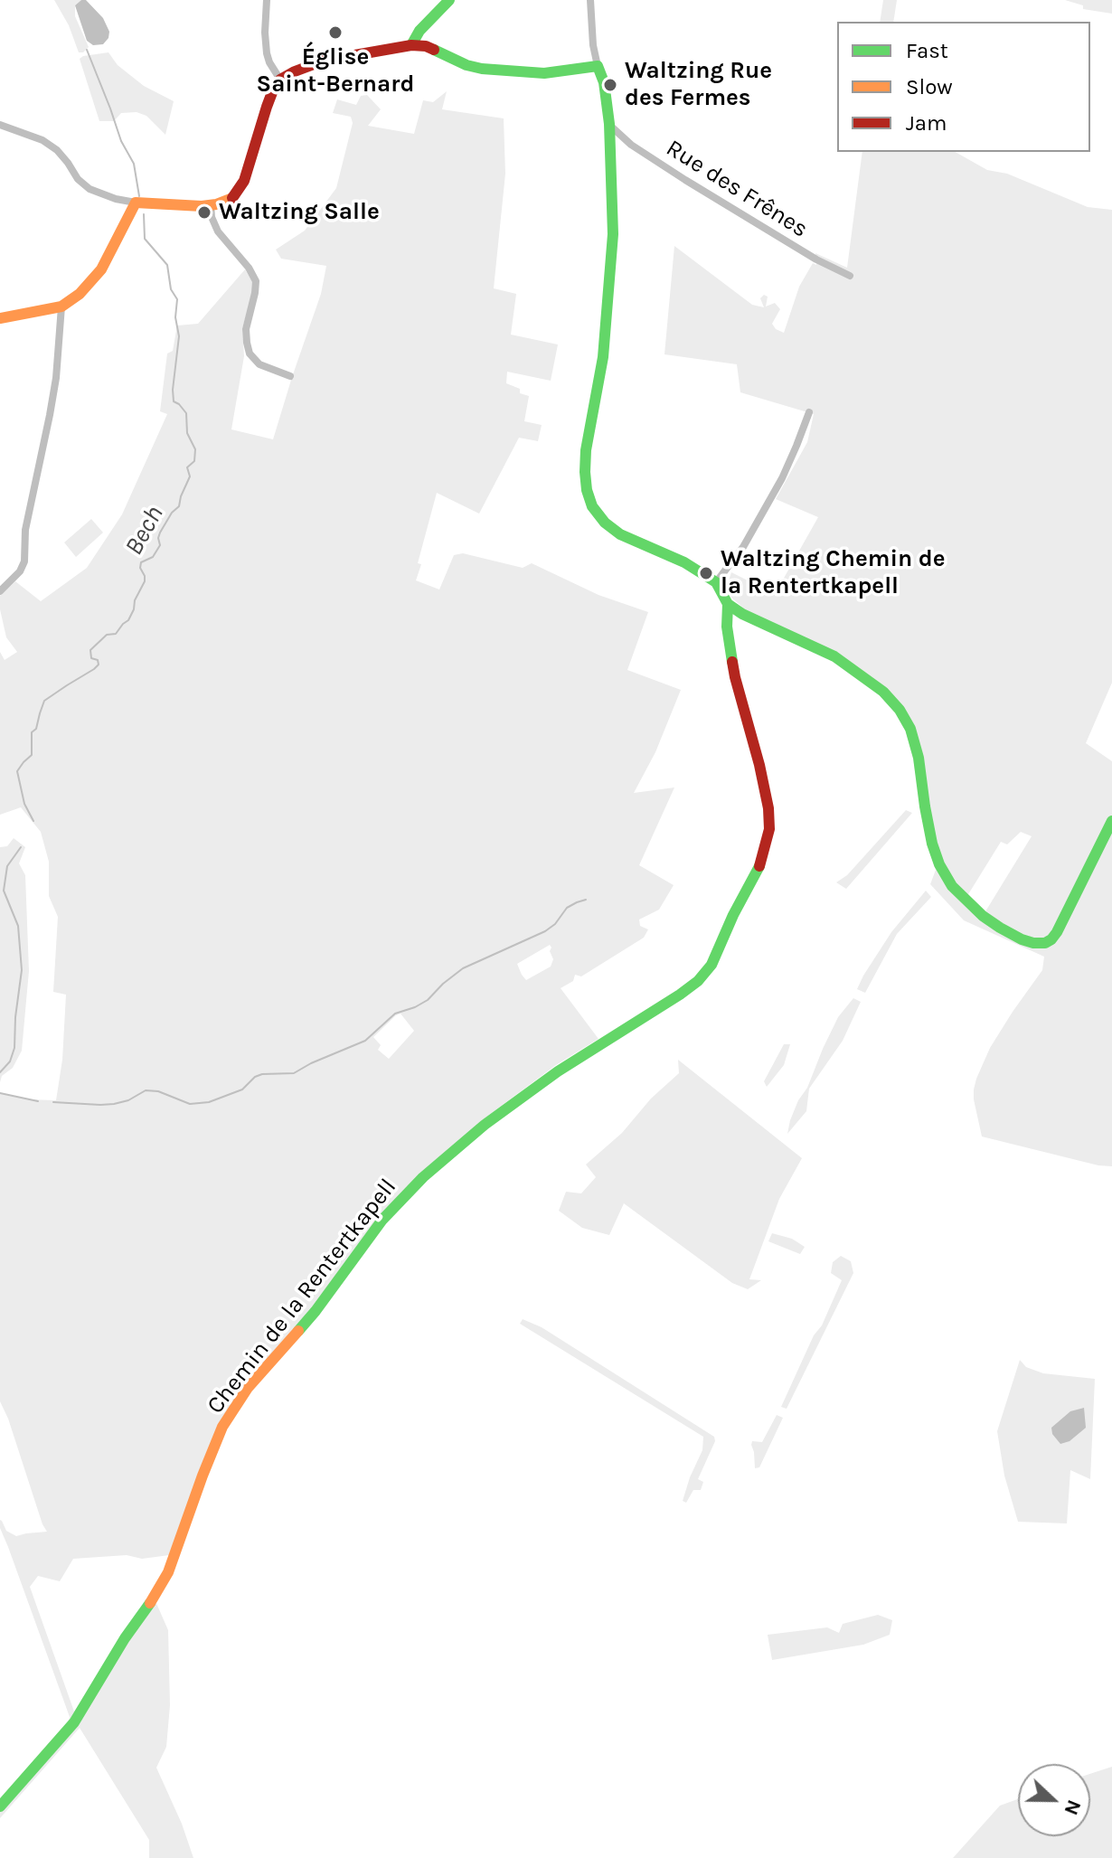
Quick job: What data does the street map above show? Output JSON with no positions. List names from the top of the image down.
{
  "streets": {
    "street": ["Rue des Frênes", "Chemin de la Rentertkapell"]
  },
  "crossings": [
    ["Rue des Frênes", "Chemin de la Rentertkapell"]
  ],
  "water": ["Bech"],
  "places": [
    "Église Saint-Bernard",
    "Waltzing Rue des Fermes",
    "Waltzing Salle",
    "Waltzing Chemin de la Rentertkapell"
  ],
  "legend": ["Fast", "Slow", "Jam"],
  "north": "right"
}
